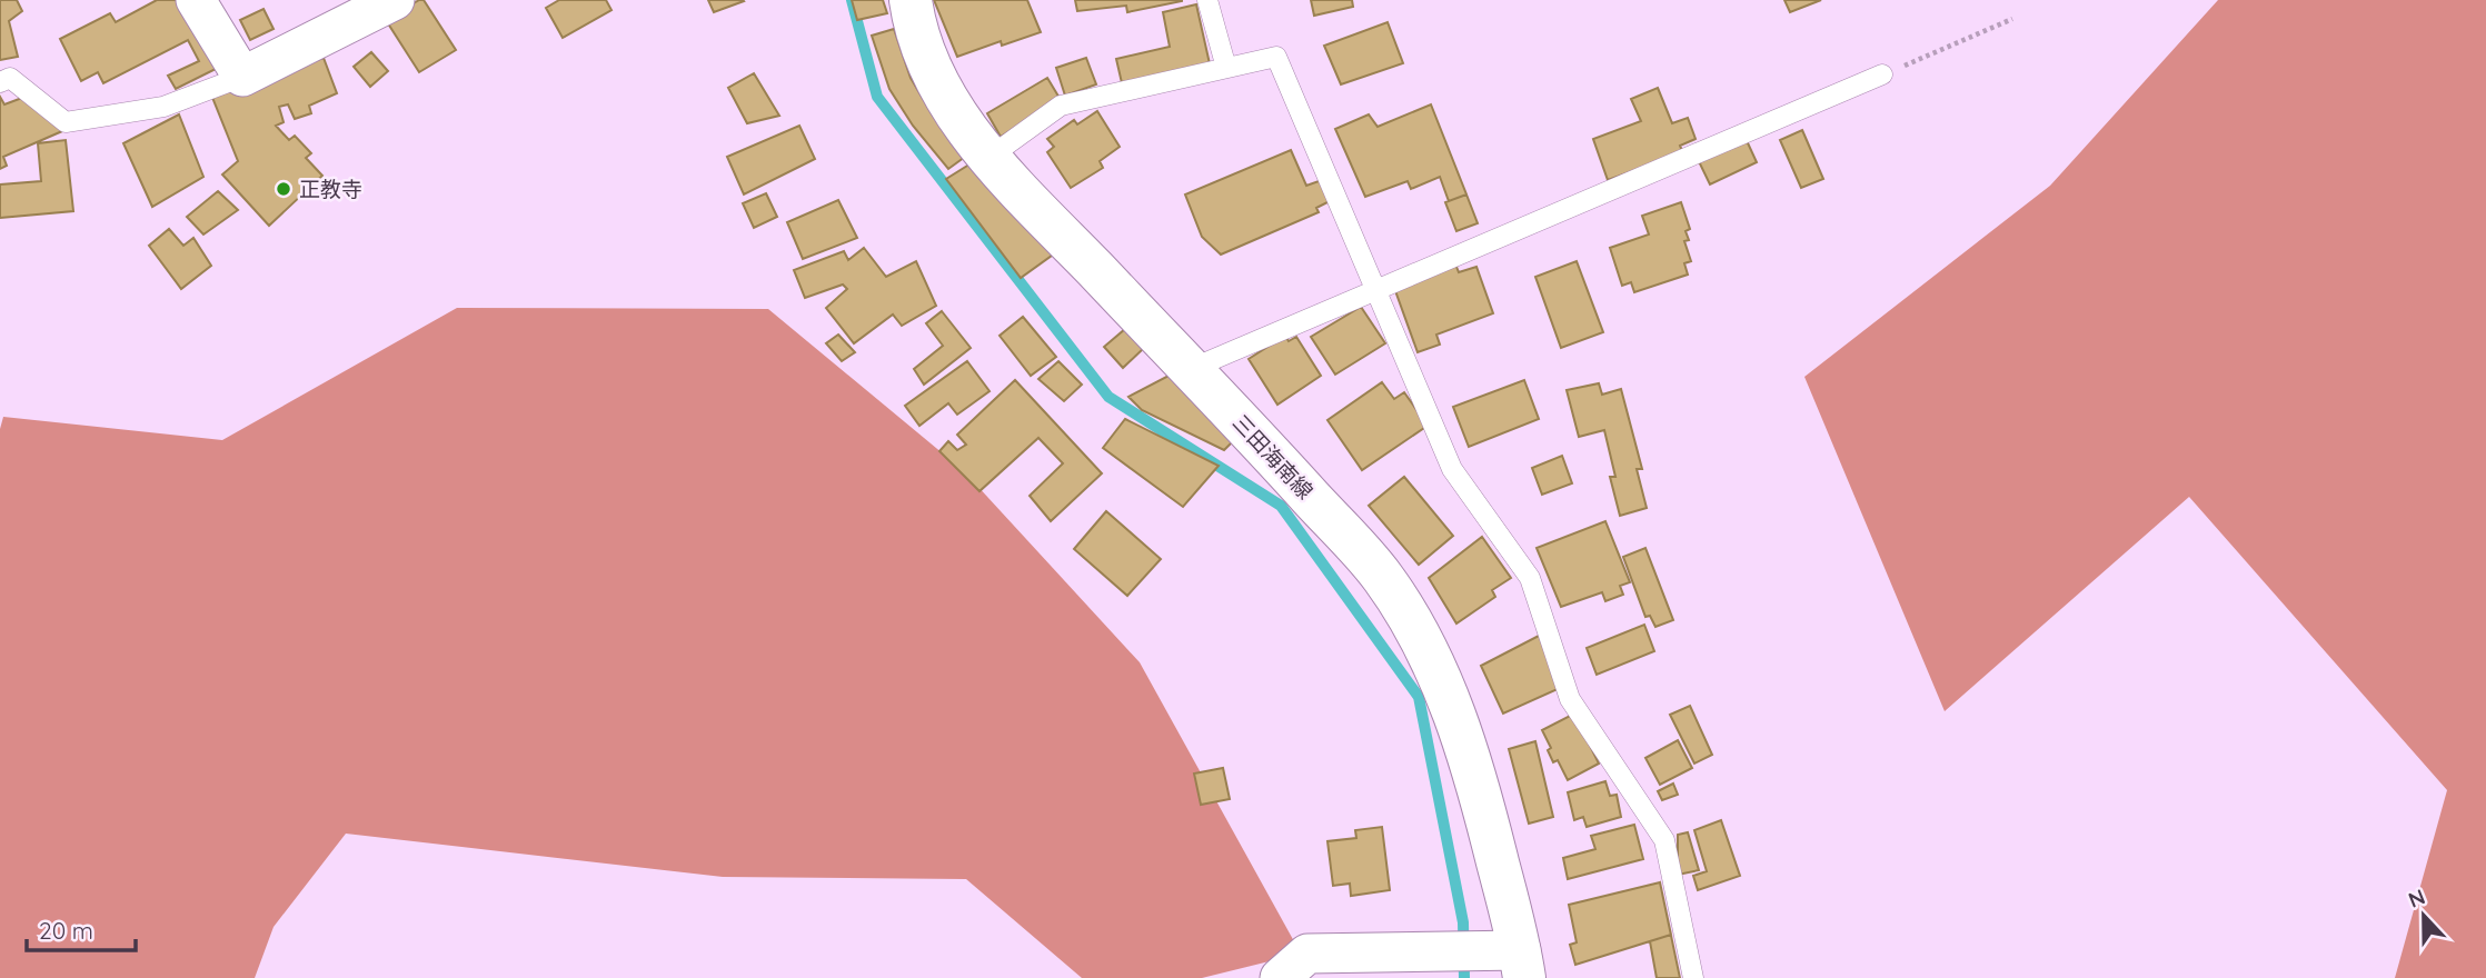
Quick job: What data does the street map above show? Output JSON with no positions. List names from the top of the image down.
{
  "streets": {
    "main road": ["三田海南線"]
  },
  "places": ["正教寺"],
  "scale_bar": "20 m",
  "north": "top"
}
